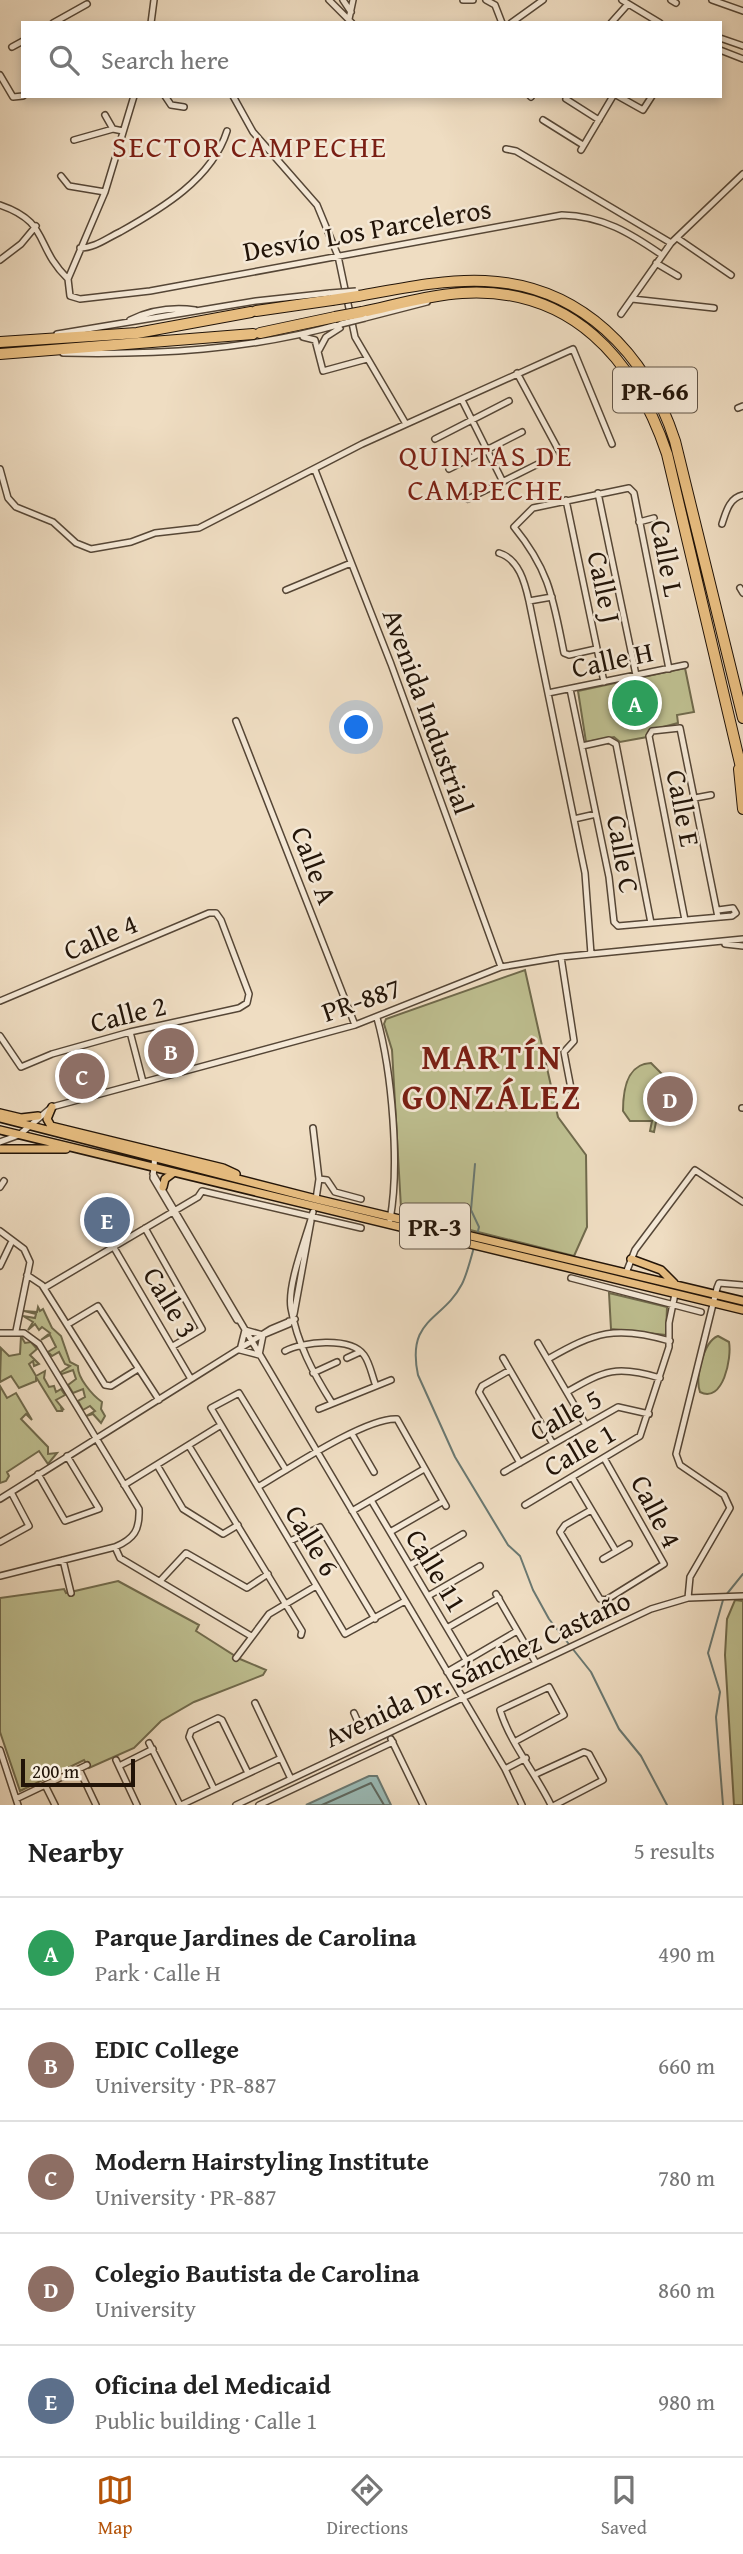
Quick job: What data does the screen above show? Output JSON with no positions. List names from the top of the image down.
{
  "streets": {
    "highway": ["PR-66"],
    "main road": ["PR-3"],
    "street": [
      "Desvío Los Parceleros",
      "Calle L",
      "Calle J",
      "Calle H",
      "Avenida Industrial",
      "Calle E",
      "Calle C",
      "Calle A",
      "Calle 4",
      "PR-887",
      "Calle 2",
      "Calle 3",
      "Calle 5",
      "Calle 1",
      "Calle 6",
      "Calle 11",
      "Avenida Dr. Sánchez Castaño"
    ]
  },
  "crossings": [
    ["Calle L", "Calle H"],
    ["Calle J", "Calle H"],
    ["Calle H", "Calle C"],
    ["Avenida Industrial", "PR-887"],
    ["Calle E", "Calle C"],
    ["Calle A", "PR-887"],
    ["Calle 4", "Calle 2"],
    ["Calle 4", "Calle 1"],
    ["PR-887", "PR-3"],
    ["PR-3", "Calle 1"],
    ["Calle 5", "Calle 1"]
  ],
  "districts": ["SECTOR CAMPECHE", "QUINTAS DE CAMPECHE", "MARTÍN GONZÁLEZ"],
  "scale_bar": "200 m",
  "page": {
    "search": "Search here",
    "pins": [
      "A",
      "B",
      "C",
      "D",
      "E"
    ],
    "scale": "200 m",
    "heading": ["Nearby", "5 results"],
    "list": [
      {
        "mark": "A",
        "name": "Parque Jardines de Carolina",
        "note": "Park · Calle H",
        "value": "490 m"
      },
      {
        "mark": "B",
        "name": "EDIC College",
        "note": "University · PR-887",
        "value": "660 m"
      },
      {
        "mark": "C",
        "name": "Modern Hairstyling Institute",
        "note": "University · PR-887",
        "value": "780 m"
      },
      {
        "mark": "D",
        "name": "Colegio Bautista de Carolina",
        "note": "University",
        "value": "860 m"
      },
      {
        "mark": "E",
        "name": "Oficina del Medicaid",
        "note": "Public building · Calle 1",
        "value": "980 m"
      }
    ],
    "nav": ["Map", "Directions", "Saved"]
  }
}
